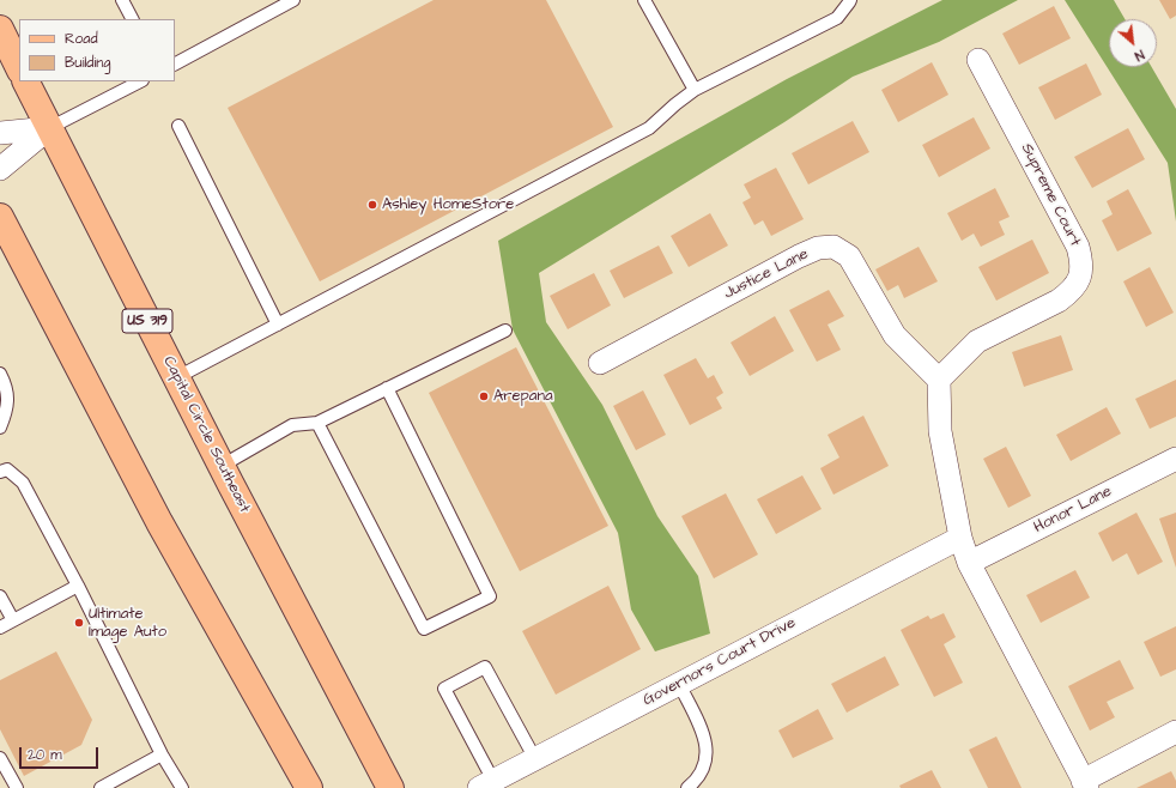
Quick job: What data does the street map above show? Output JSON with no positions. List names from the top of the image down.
{
  "streets": {
    "main road": ["US 319", "Capital Circle Southeast"],
    "street": [
      "Supreme Court",
      "Justice Lane",
      "Honor Lane",
      "Governors Court Drive"
    ]
  },
  "crossings": [
    ["Supreme Court", "Justice Lane"]
  ],
  "places": ["Ashley HomeStore", "Arepana", "Ultimate Image Auto"],
  "legend": ["Road", "Building"],
  "scale_bar": "20 m",
  "north": "bottom right"
}
